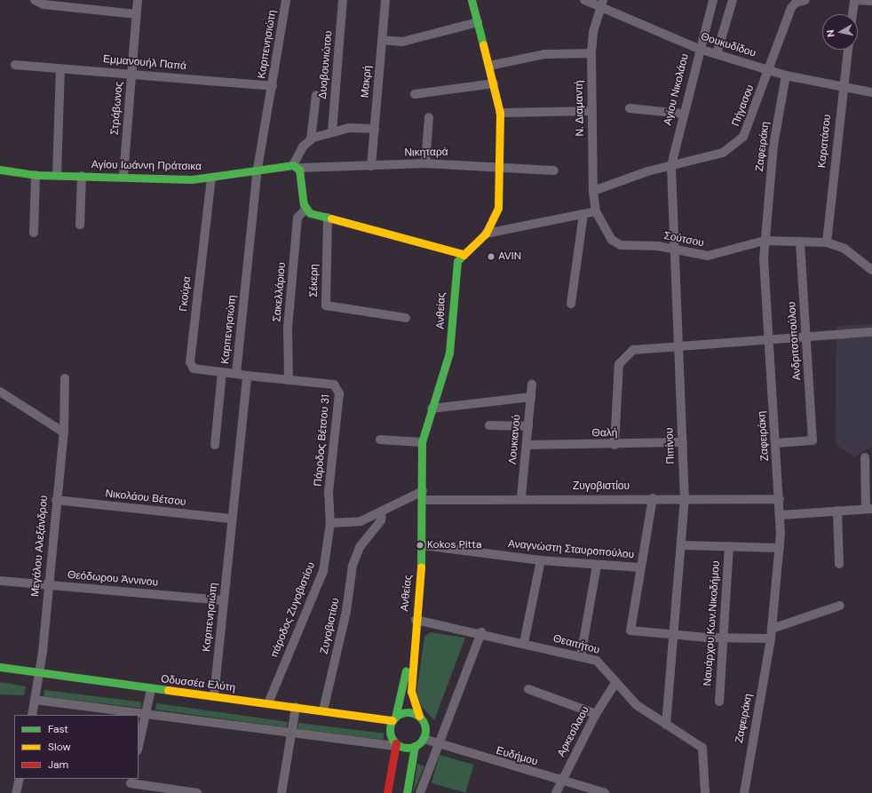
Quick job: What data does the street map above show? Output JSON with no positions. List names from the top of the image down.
{
  "streets": {
    "main road": ["Αγίου Ιωάννη Πράτσικα", "Ανθείας", "Οδυσσέα Ελύτη"],
    "street": [
      "Καρπενησιώτη",
      "Θουκυδίδου",
      "Εμμανουήλ Παπά",
      "Δυοβουνιώτου",
      "Μακρή",
      "Αγίου Νικολάου",
      "Πήγασου",
      "Στράβωνος",
      "Ν. Διαμαντή",
      "Καρατάσου",
      "Ζαφειράκη",
      "Νικηταρά",
      "Σούτσου",
      "Σέκερη",
      "Σακελλάριου",
      "Γκούρα",
      "Ανδριτσοπούλου",
      "Θαλή",
      "Λουκιανού",
      "Πάροδος Βέτσου 31",
      "Πιπίνου",
      "Ζυγοβιστίου",
      "Νικολάου Βέτσου",
      "Μεγάλου Αλεξάνδρου",
      "Αναγνώστη Σταυροπούλου",
      "Θεόδωρου Άννινου",
      "πάροδος Ζυγοβιστίου",
      "Ναυάρχου Κων.Νικοδήμου",
      "Θεαιτήτου",
      "Αρκεσίλαου",
      "Ευδήμου"
    ]
  },
  "crossings": [
    ["Καρπενησιώτη", "Εμμανουήλ Παπά"],
    ["Καρπενησιώτη", "Αγίου Ιωάννη Πράτσικα"],
    ["Καρπενησιώτη", "Γκούρα"],
    ["Καρπενησιώτη", "Πάροδος Βέτσου 31"],
    ["Καρπενησιώτη", "Νικολάου Βέτσου"],
    ["Καρπενησιώτη", "Θεόδωρου Άννινου"],
    ["Καρπενησιώτη", "Οδυσσέα Ελύτη"],
    ["Θουκυδίδου", "Αγίου Νικολάου"],
    ["Θουκυδίδου", "Πήγασου"],
    ["Θουκυδίδου", "Ν. Διαμαντή"],
    ["Θουκυδίδου", "Καρατάσου"],
    ["Θουκυδίδου", "Ζαφειράκη"],
    ["Εμμανουήλ Παπά", "Στράβωνος"],
    ["Μακρή", "Νικηταρά"],
    ["Αγίου Νικολάου", "Πήγασου"],
    ["Αγίου Νικολάου", "Πιπίνου"],
    ["Πήγασου", "Ν. Διαμαντή"],
    ["Πήγασου", "Πιπίνου"],
    ["Στράβωνος", "Αγίου Ιωάννη Πράτσικα"],
    ["Ν. Διαμαντή", "Σούτσου"],
    ["Καρατάσου", "Σούτσου"],
    ["Ζαφειράκη", "Σούτσου"],
    ["Ζαφειράκη", "Ανδριτσοπούλου"],
    ["Ζαφειράκη", "Ζυγοβιστίου"],
    ["Ζαφειράκη", "Αναγνώστη Σταυροπούλου"],
    ["Νικηταρά", "Αγίου Ιωάννη Πράτσικα"],
    ["Νικηταρά", "Ανθείας"],
    ["Αγίου Ιωάννη Πράτσικα", "Γκούρα"],
    ["Σούτσου", "Ανδριτσοπούλου"],
    ["Σούτσου", "Πιπίνου"],
    ["Σακελλάριου", "Πάροδος Βέτσου 31"],
    ["Ανθείας", "Ζυγοβιστίου"],
    ["Ανθείας", "Αναγνώστη Σταυροπούλου"],
    ["Ανθείας", "Θεαιτήτου"],
    ["Ανθείας", "Οδυσσέα Ελύτη"],
    ["Ανθείας", "Ευδήμου"],
    ["Θαλή", "Λουκιανού"],
    ["Θαλή", "Πιπίνου"],
    ["Λουκιανού", "Ζυγοβιστίου"],
    ["Πάροδος Βέτσου 31", "πάροδος Ζυγοβιστίου"],
    ["Πιπίνου", "Ζυγοβιστίου"],
    ["Πιπίνου", "Αναγνώστη Σταυροπούλου"],
    ["Πιπίνου", "Θεαιτήτου"],
    ["Ζυγοβιστίου", "Οδυσσέα Ελύτη"],
    ["Νικολάου Βέτσου", "Μεγάλου Αλεξάνδρου"],
    ["Μεγάλου Αλεξάνδρου", "Θεόδωρου Άννινου"],
    ["Μεγάλου Αλεξάνδρου", "Οδυσσέα Ελύτη"],
    ["Αναγνώστη Σταυροπούλου", "Ναυάρχου Κων.Νικοδήμου"],
    ["πάροδος Ζυγοβιστίου", "Οδυσσέα Ελύτη"],
    ["Θεαιτήτου", "Αρκεσίλαου"],
    ["Οδυσσέα Ελύτη", "Ευδήμου"],
    ["Αρκεσίλαου", "Ευδήμου"]
  ],
  "places": ["AVIN", "Kokos Pitta"],
  "legend": ["Fast", "Slow", "Jam"],
  "north": "left"
}
